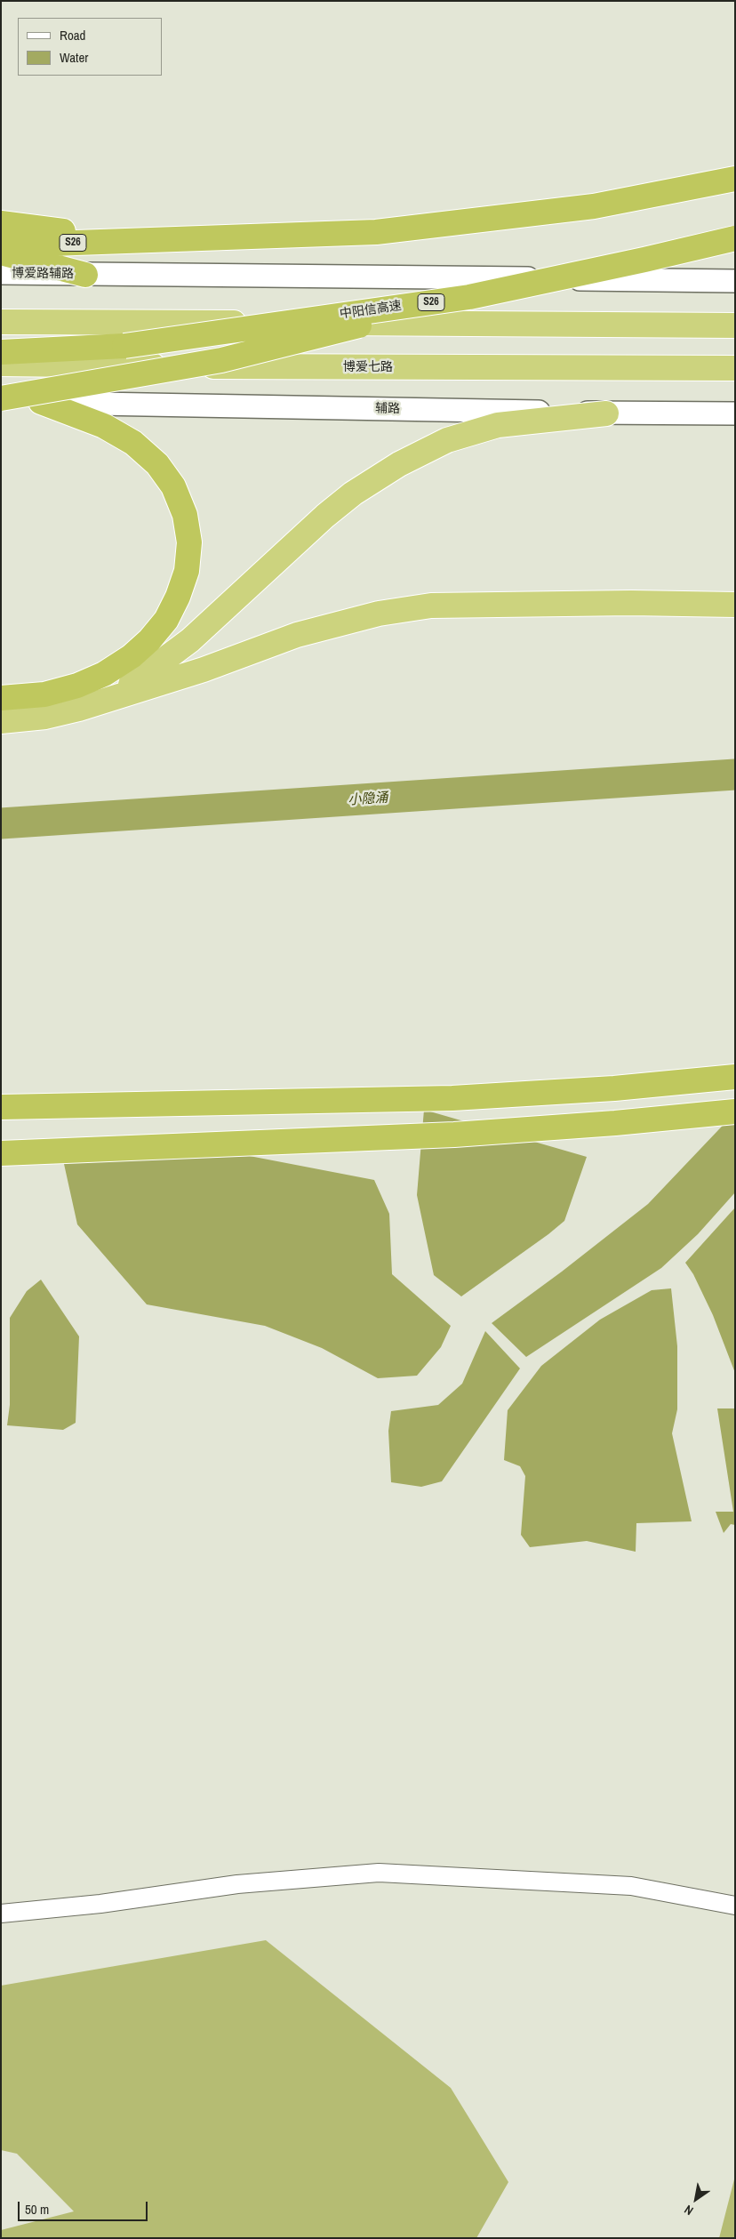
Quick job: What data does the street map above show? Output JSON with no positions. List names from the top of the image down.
{
  "streets": {
    "highway": ["S26", "中阳信高速", "博爱七路"],
    "street": ["博爱路辅路", "辅路"]
  },
  "water": ["小隐涌"],
  "legend": ["Road", "Water"],
  "scale_bar": "50 m",
  "north": "bottom left"
}
